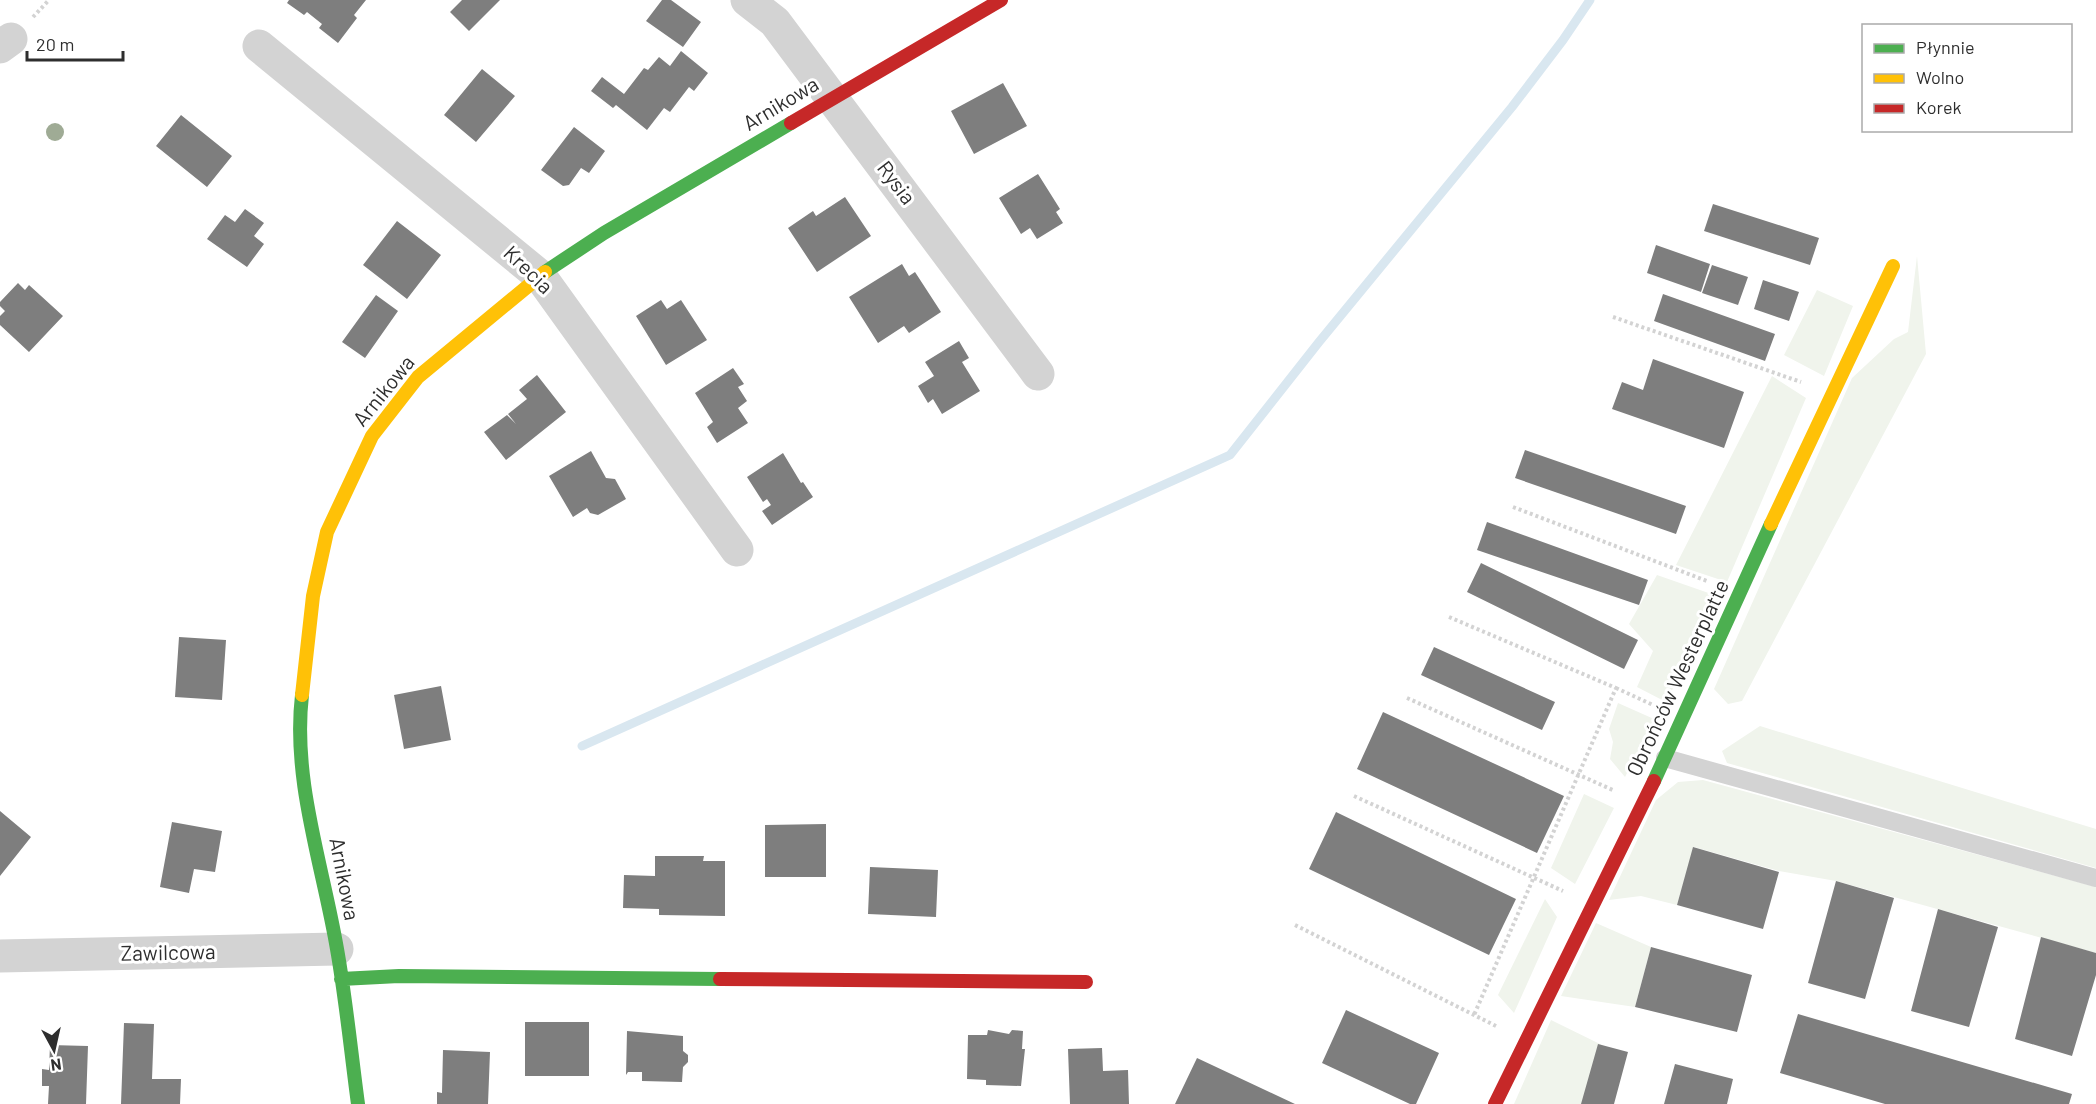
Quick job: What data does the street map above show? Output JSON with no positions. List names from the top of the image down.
{
  "streets": {
    "street": [
      "Arnikowa",
      "Rysia",
      "Krecia",
      "Obrońców Westerplatte",
      "Zawilcowa"
    ]
  },
  "crossings": [
    ["Arnikowa", "Rysia"],
    ["Arnikowa", "Krecia"],
    ["Arnikowa", "Zawilcowa"]
  ],
  "legend": ["Płynnie", "Wolno", "Korek"],
  "scale_bar": "20 m",
  "north": "bottom"
}
